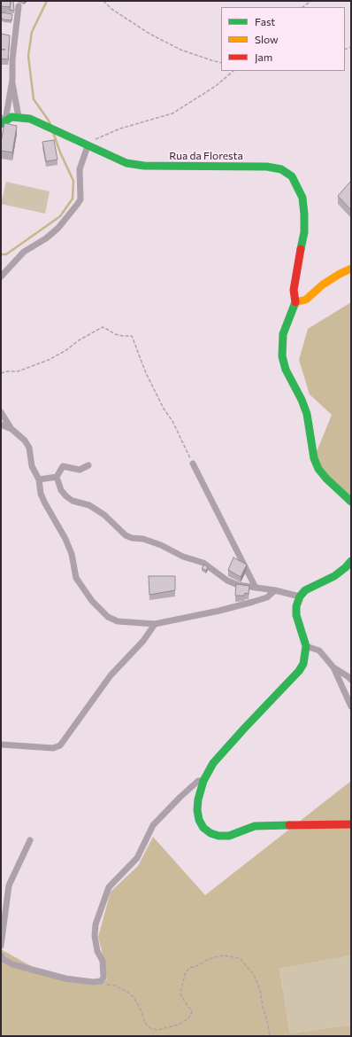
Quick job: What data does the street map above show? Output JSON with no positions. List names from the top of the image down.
{
  "streets": {
    "street": ["Rua da Floresta"]
  },
  "legend": ["Fast", "Slow", "Jam"]
}
